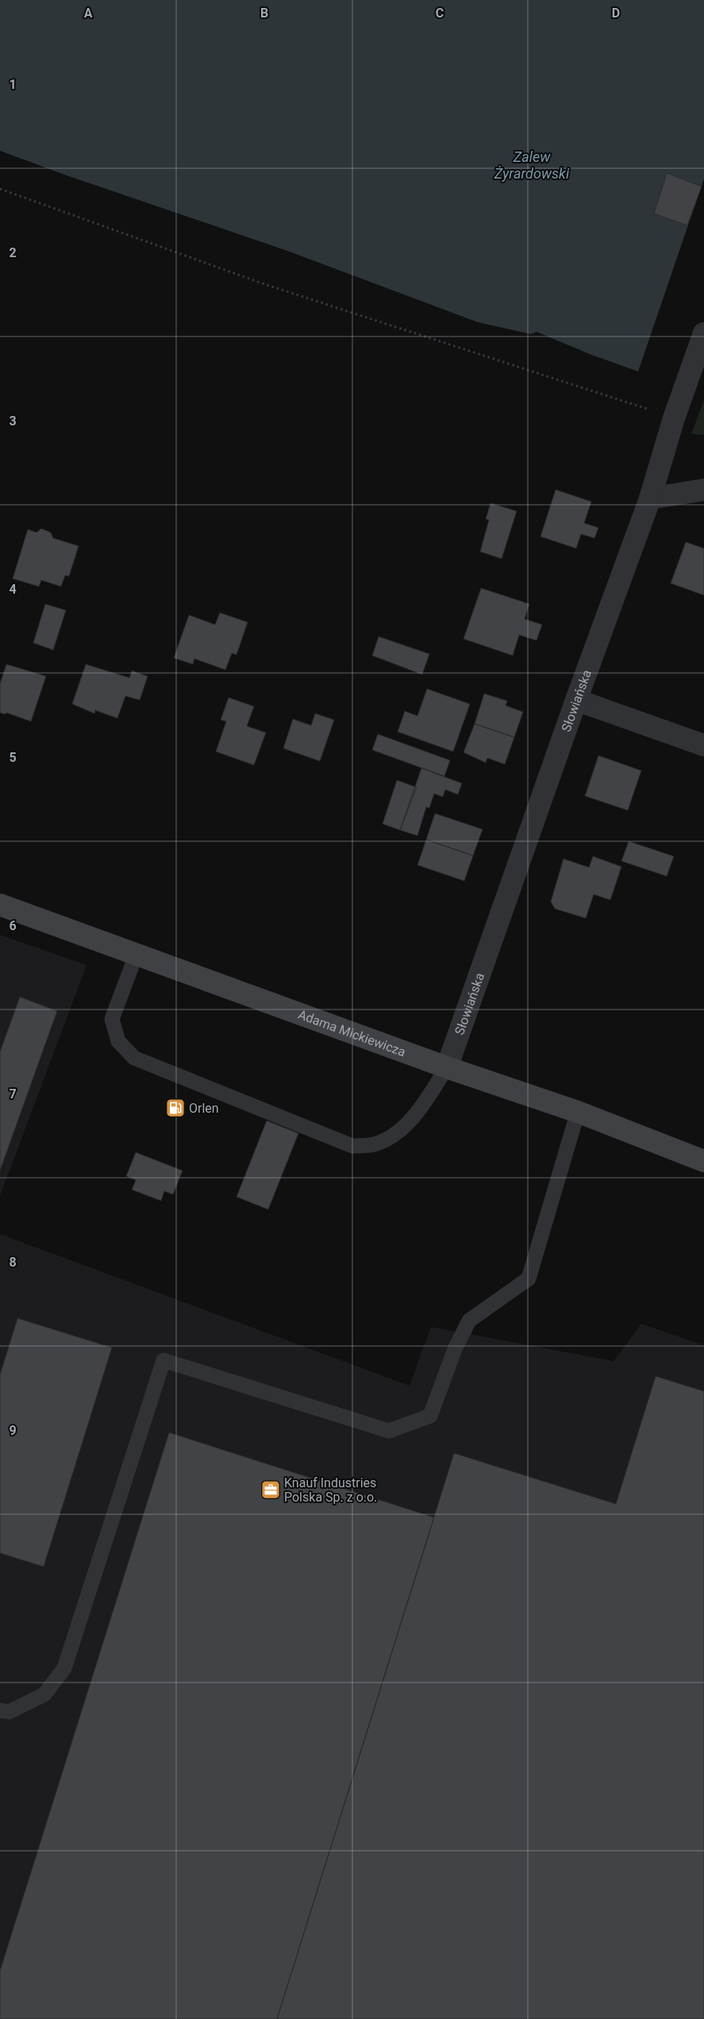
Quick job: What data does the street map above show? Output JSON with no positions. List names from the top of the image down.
{
  "streets": {
    "street": ["Słowiańska", "Adama Mickiewicza"]
  },
  "crossings": [
    ["Słowiańska", "Adama Mickiewicza"]
  ],
  "water": ["Zalew Żyrardowski"],
  "places": {
    "fuel station": ["Orlen"],
    "office": ["Knauf Industries Polska Sp. z o.o."]
  },
  "grid": {
    "columns": [
      "A",
      "B",
      "C",
      "D"
    ],
    "rows": [
      "1",
      "2",
      "3",
      "4",
      "5",
      "6",
      "7",
      "8",
      "9"
    ]
  }
}
